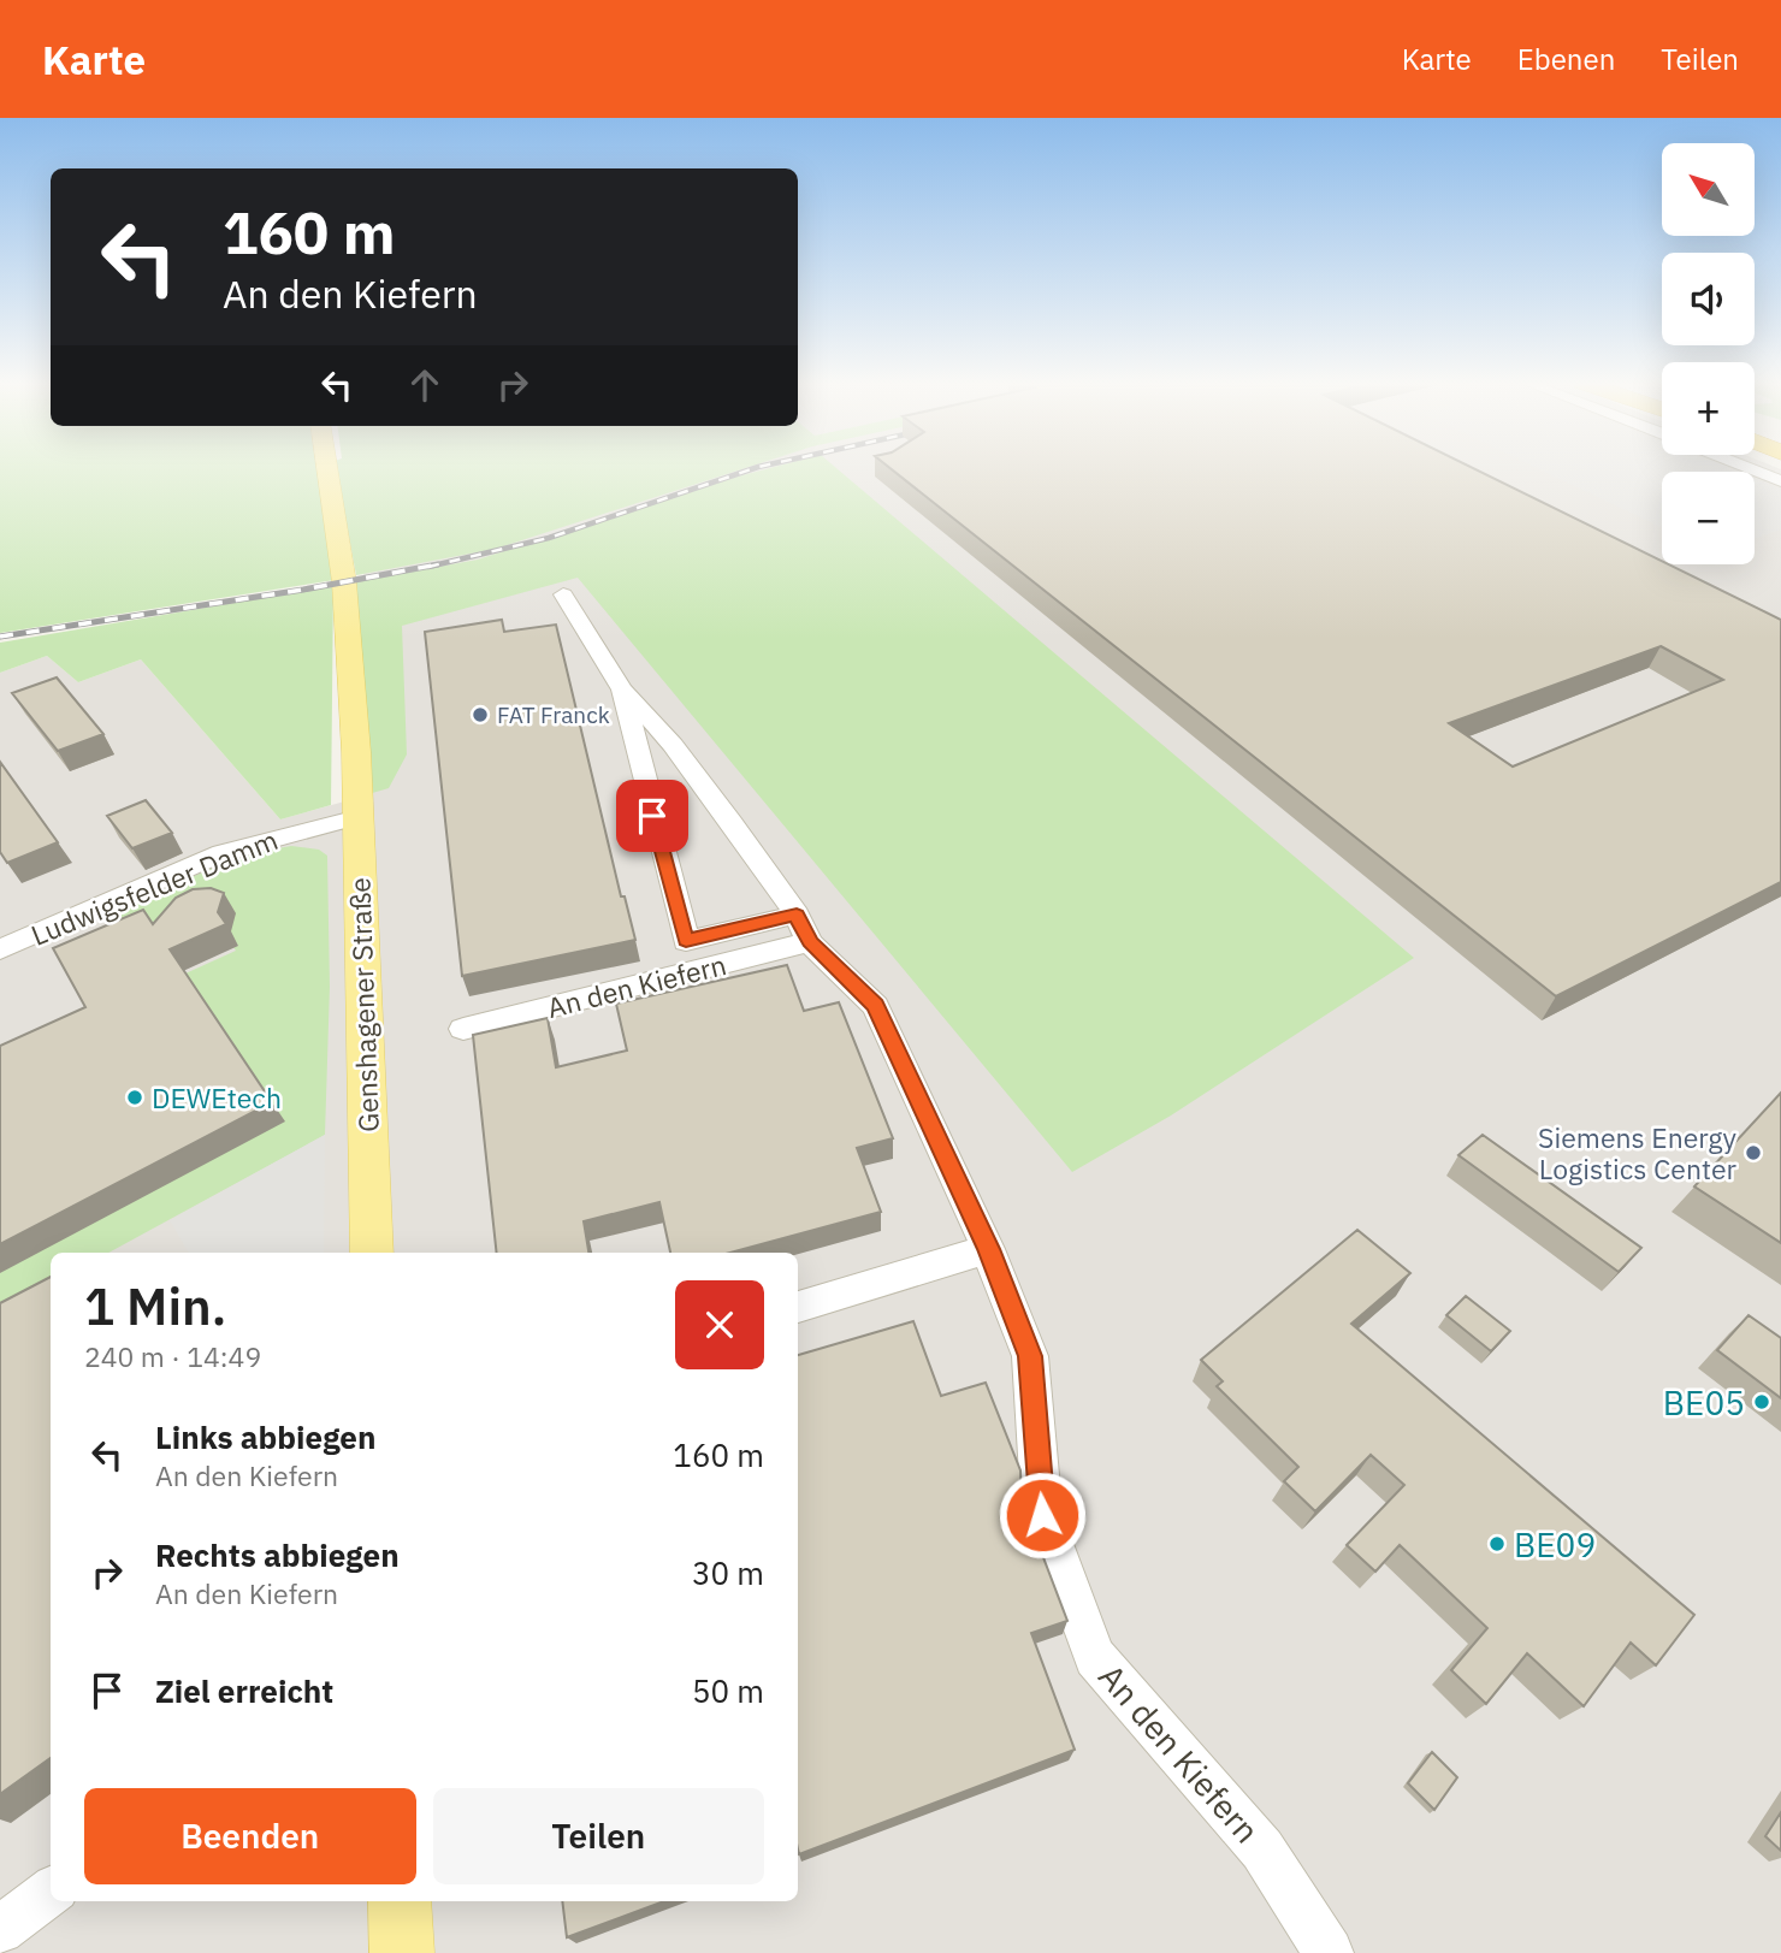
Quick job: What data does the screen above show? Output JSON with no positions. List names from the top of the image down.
{
  "streets": {
    "main road": ["Genshagener Straße"],
    "street": ["Ludwigsfelder Damm", "An den Kiefern"]
  },
  "crossings": [
    ["Ludwigsfelder Damm", "Genshagener Straße"]
  ],
  "places": [
    "FAT Franck",
    "DEWEtech",
    "Siemens Energy Logistics Center",
    "BE05",
    "BE09"
  ],
  "north": "top left",
  "page": {
    "header": "Karte",
    "nav": ["Karte", "Ebenen", "Teilen"],
    "map_buttons": ["+", "−"],
    "turn": ["160 m", "An den Kiefern"],
    "heading": ["1 Min.", "240 m · 14:49"],
    "list": [
      {
        "name": "Links abbiegen",
        "note": "An den Kiefern",
        "value": "160 m"
      },
      {
        "name": "Rechts abbiegen",
        "note": "An den Kiefern",
        "value": "30 m"
      },
      {
        "name": "Ziel erreicht",
        "value": "50 m"
      }
    ],
    "buttons": ["Beenden", "Teilen"]
  }
}
